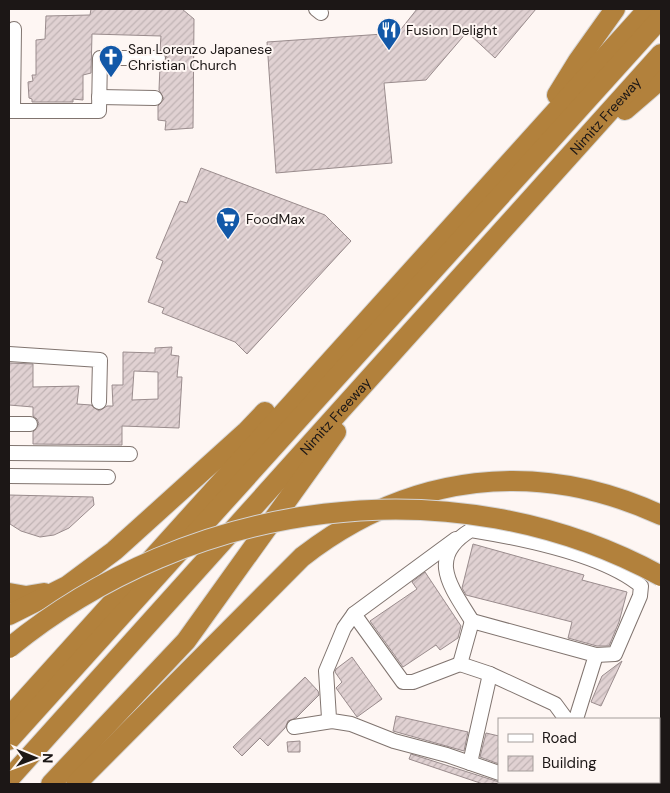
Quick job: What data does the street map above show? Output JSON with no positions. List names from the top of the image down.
{
  "streets": {
    "highway": ["Nimitz Freeway"]
  },
  "places": {
    "restaurant": ["Fusion Delight"],
    "church": ["San Lorenzo Japanese Christian Church"],
    "supermarket": ["FoodMax"]
  },
  "legend": ["Road", "Building"],
  "north": "right"
}
